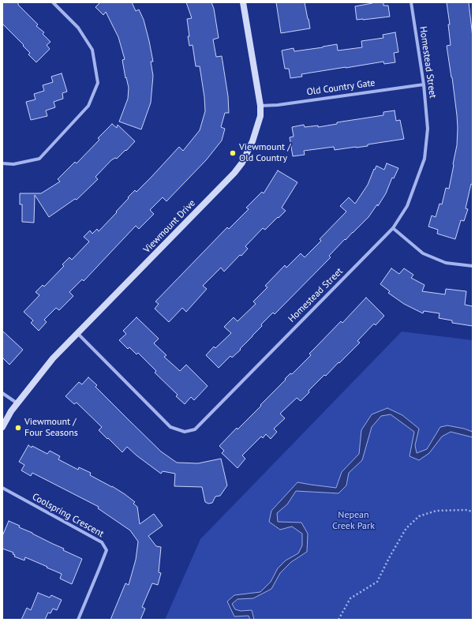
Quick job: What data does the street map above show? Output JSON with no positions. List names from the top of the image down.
{
  "streets": {
    "street": [
      "Homestead Street",
      "Old Country Gate",
      "Viewmount Drive",
      "Coolspring Crescent"
    ]
  },
  "crossings": [
    ["Homestead Street", "Old Country Gate"],
    ["Homestead Street", "Viewmount Drive"],
    ["Old Country Gate", "Viewmount Drive"]
  ],
  "parks": ["Nepean Creek Park"],
  "places": ["Viewmount / Old Country", "Viewmount / Four Seasons"]
}
